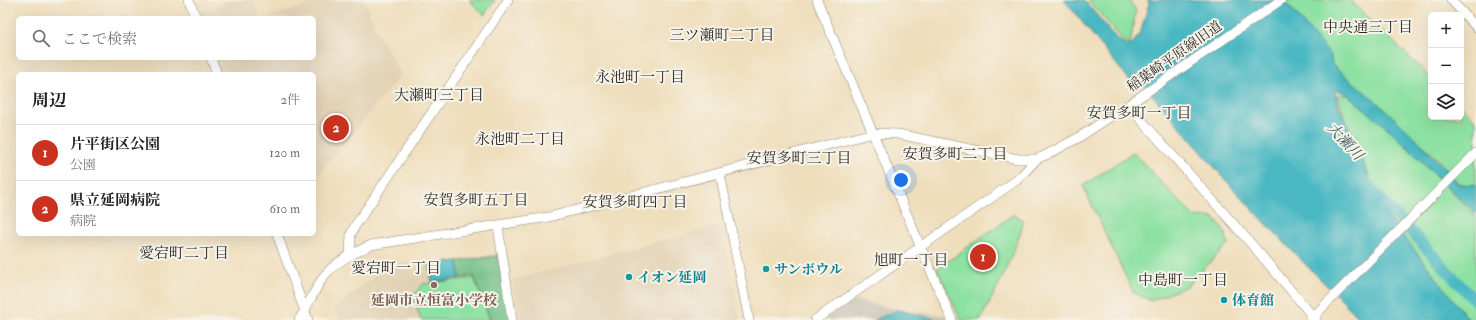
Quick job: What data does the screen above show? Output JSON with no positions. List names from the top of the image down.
{
  "streets": {
    "street": ["稲葉崎平原線旧道"]
  },
  "districts": [
    "中央通三丁目",
    "三ツ瀬町二丁目",
    "永池町一丁目",
    "大瀬町三丁目",
    "安賀多町一丁目",
    "永池町二丁目",
    "安賀多町二丁目",
    "安賀多町三丁目",
    "安賀多町五丁目",
    "安賀多町四丁目",
    "愛宕町二丁目",
    "旭町一丁目",
    "愛宕町一丁目",
    "中島町一丁目"
  ],
  "water": ["大瀬川"],
  "places": [
    "サンボウル",
    "イオン延岡",
    "延岡市立恒富小学校",
    "体育館"
  ],
  "page": {
    "map_buttons": ["+", "−"],
    "search": "ここで検索",
    "heading": ["周辺", "2件"],
    "pins": ["2", "1"],
    "list": [
      {
        "mark": "1",
        "name": "片平街区公園",
        "note": "公園",
        "value": "120 m"
      },
      {
        "mark": "2",
        "name": "県立延岡病院",
        "note": "病院",
        "value": "610 m"
      }
    ]
  }
}
